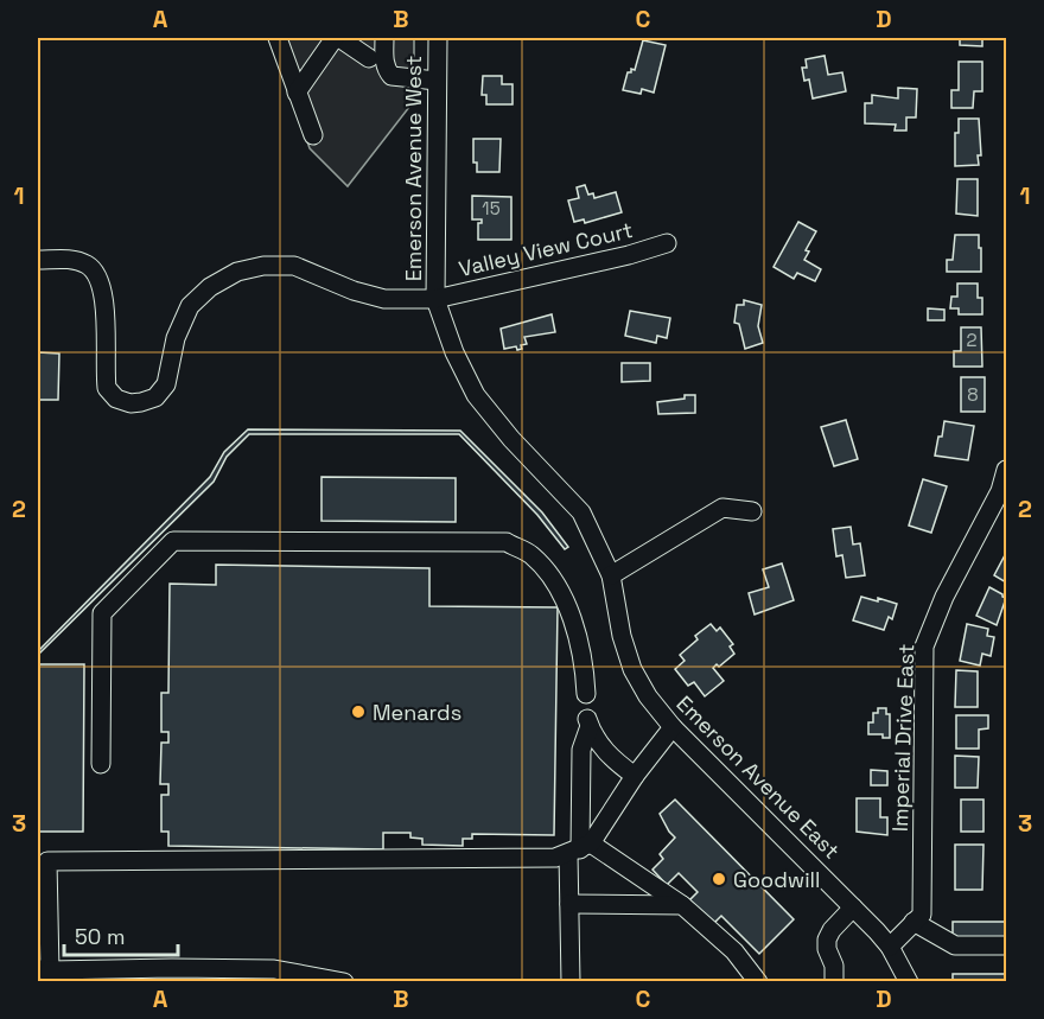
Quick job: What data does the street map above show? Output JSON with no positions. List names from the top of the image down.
{
  "streets": {
    "street": [
      "Emerson Avenue West",
      "Valley View Court",
      "Imperial Drive East",
      "Emerson Avenue East"
    ]
  },
  "crossings": [
    ["Emerson Avenue West", "Valley View Court"],
    ["Emerson Avenue West", "Emerson Avenue East"],
    ["Valley View Court", "Emerson Avenue East"],
    ["Imperial Drive East", "Emerson Avenue East"]
  ],
  "places": ["Menards", "Goodwill"],
  "house_numbers": ["15", "2", "8"],
  "scale_bar": "50 m",
  "grid": {
    "columns": [
      "A",
      "B",
      "C",
      "D"
    ],
    "rows": ["1", "2", "3"]
  }
}
